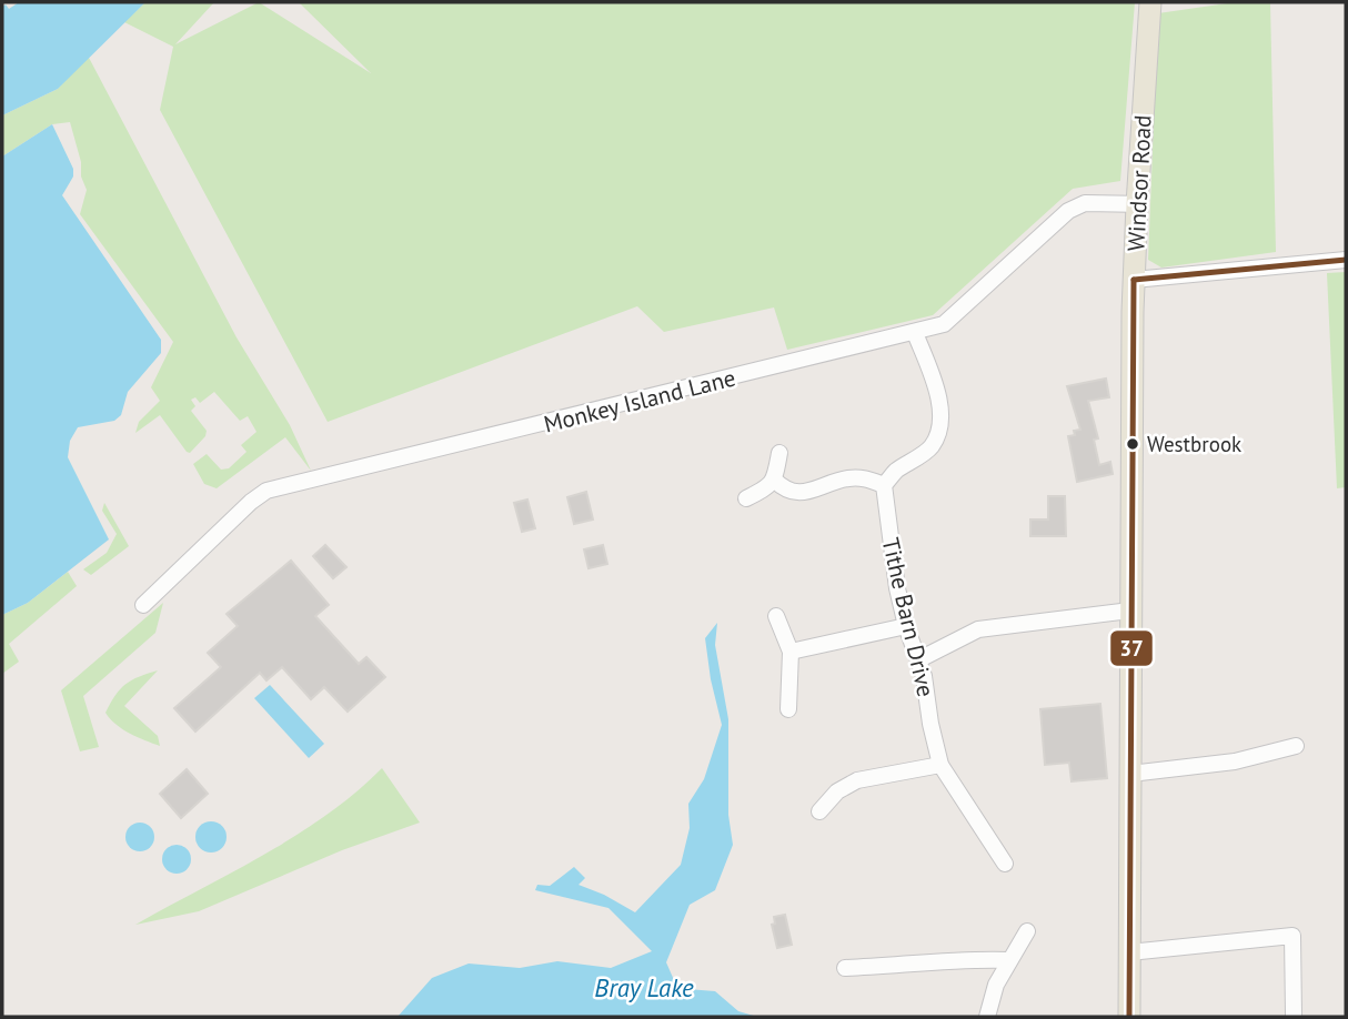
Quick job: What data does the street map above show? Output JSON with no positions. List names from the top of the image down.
{
  "streets": {
    "main road": ["Windsor Road"],
    "street": ["Monkey Island Lane", "Tithe Barn Drive"]
  },
  "crossings": [
    ["Windsor Road", "Monkey Island Lane"]
  ],
  "water": ["Bray Lake"],
  "places": ["Westbrook"],
  "lines": ["transit line 37"]
}
